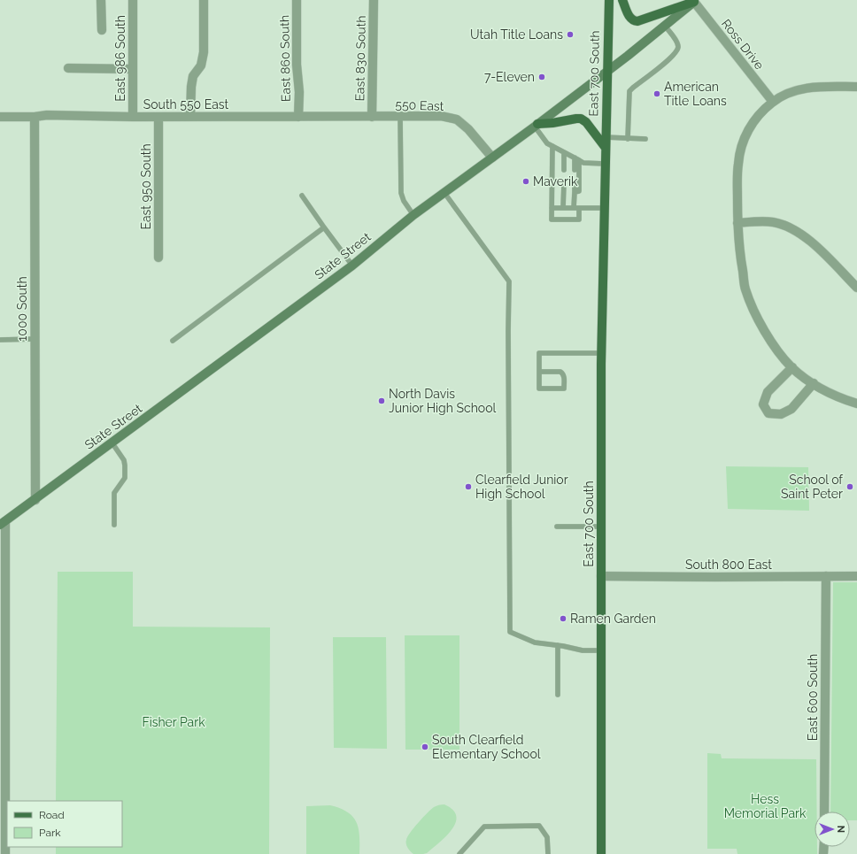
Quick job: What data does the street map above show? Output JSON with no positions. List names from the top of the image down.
{
  "streets": {
    "main road": ["East 700 South", "State Street"],
    "street": [
      "Ross Drive",
      "East 986 South",
      "East 860 South",
      "East 830 South",
      "South 550 East",
      "550 East",
      "East 950 South",
      "1000 South",
      "South 800 East",
      "East 600 South"
    ]
  },
  "crossings": [
    ["East 986 South", "South 550 East"],
    ["East 860 South", "South 550 East"],
    ["East 830 South", "South 550 East"],
    ["East 830 South", "550 East"],
    ["East 700 South", "South 800 East"],
    ["South 550 East", "550 East"],
    ["South 550 East", "East 950 South"],
    ["South 550 East", "1000 South"],
    ["550 East", "State Street"],
    ["State Street", "1000 South"],
    ["South 800 East", "East 600 South"]
  ],
  "parks": ["Fisher Park", "Hess Memorial Park"],
  "places": [
    "Utah Title Loans",
    "7-Eleven",
    "American Title Loans",
    "Maverik",
    "North Davis Junior High School",
    "Clearfield Junior High School",
    "School of Saint Peter",
    "Ramen Garden",
    "South Clearfield Elementary School"
  ],
  "legend": ["Road", "Park"],
  "north": "right"
}
